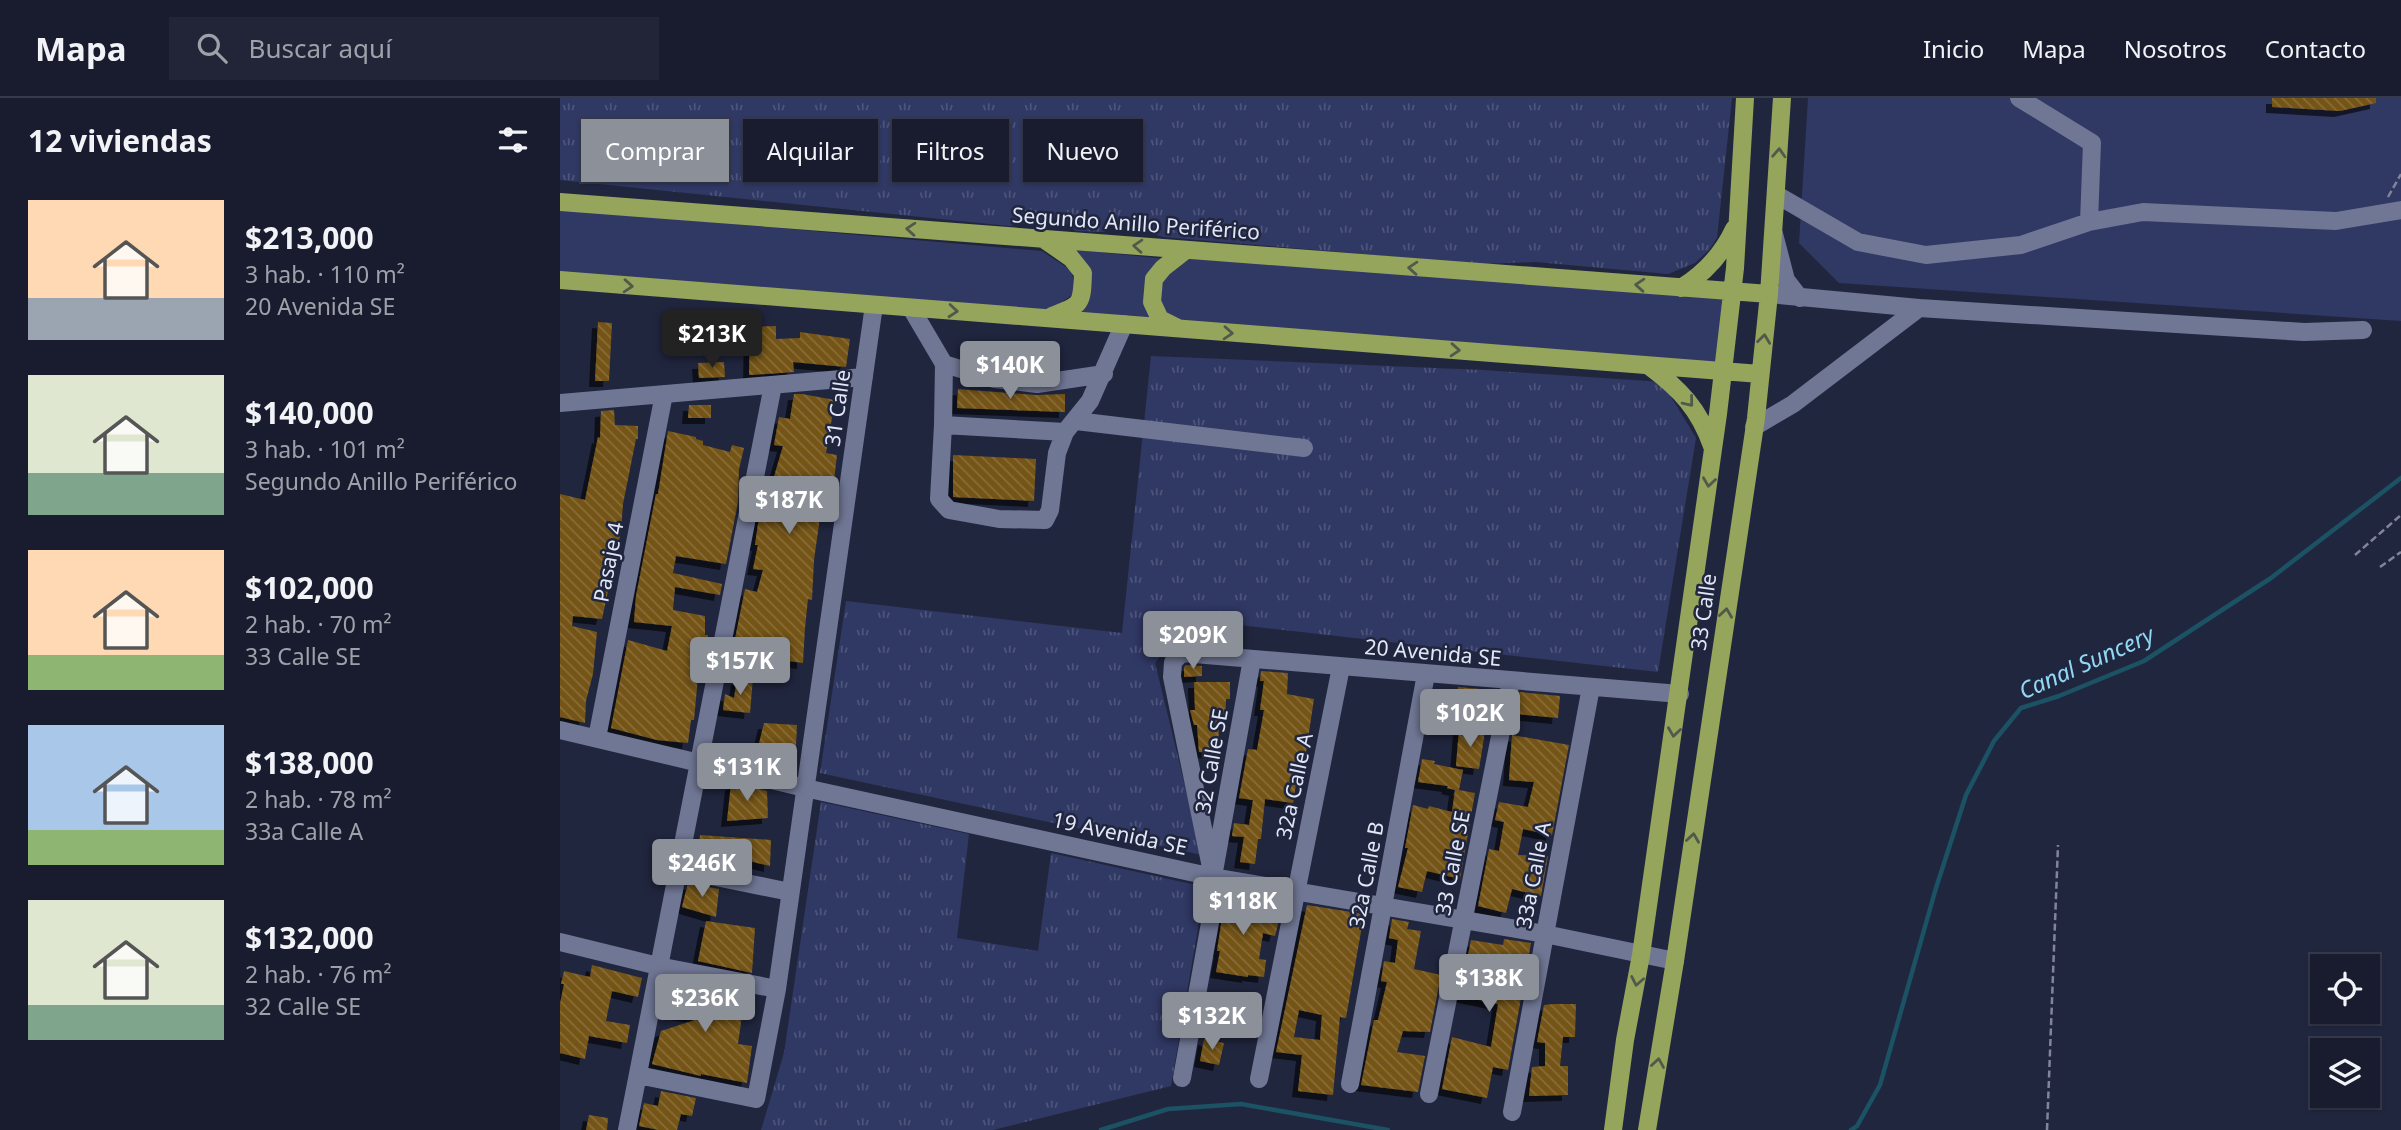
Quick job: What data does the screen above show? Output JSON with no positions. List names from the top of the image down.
{
  "streets": {
    "main road": ["Segundo Anillo Periférico", "33 Calle"],
    "street": [
      "31 Calle",
      "Pasaje 4",
      "20 Avenida SE",
      "32 Calle SE",
      "32a Calle A",
      "19 Avenida SE",
      "33 Calle SE",
      "32a Calle B",
      "33a Calle A"
    ]
  },
  "crossings": [
    ["Segundo Anillo Periférico", "33 Calle"],
    ["31 Calle", "19 Avenida SE"],
    ["Pasaje 4", "19 Avenida SE"],
    ["33 Calle", "20 Avenida SE"],
    ["33 Calle", "19 Avenida SE"],
    ["20 Avenida SE", "32 Calle SE"],
    ["20 Avenida SE", "32a Calle A"],
    ["20 Avenida SE", "19 Avenida SE"],
    ["20 Avenida SE", "33 Calle SE"],
    ["20 Avenida SE", "32a Calle B"],
    ["20 Avenida SE", "33a Calle A"],
    ["32 Calle SE", "19 Avenida SE"],
    ["32a Calle A", "19 Avenida SE"],
    ["19 Avenida SE", "33 Calle SE"],
    ["19 Avenida SE", "32a Calle B"],
    ["19 Avenida SE", "33a Calle A"]
  ],
  "water": ["Canal Suncery"],
  "page": {
    "header": "Mapa",
    "search": "Buscar aquí",
    "nav": [
      "Inicio",
      "Mapa",
      "Nosotros",
      "Contacto"
    ],
    "heading": "12 viviendas",
    "chip": [
      "Comprar",
      "Alquilar",
      "Filtros",
      "Nuevo"
    ],
    "list": [
      {
        "name": "$213,000",
        "note": "3 hab. · 110 m² · 20 Avenida SE"
      },
      {
        "name": "$140,000",
        "note": "3 hab. · 101 m² · Segundo Anillo Periférico"
      },
      {
        "name": "$102,000",
        "note": "2 hab. · 70 m² · 33 Calle SE"
      },
      {
        "name": "$138,000",
        "note": "2 hab. · 78 m² · 33a Calle A"
      },
      {
        "name": "$132,000",
        "note": "2 hab. · 76 m² · 32 Calle SE"
      }
    ],
    "price": [
      "$213K",
      "$140K",
      "$187K",
      "$209K",
      "$157K",
      "$102K",
      "$131K",
      "$246K",
      "$118K",
      "$138K",
      "$236K",
      "$132K"
    ]
  }
}
